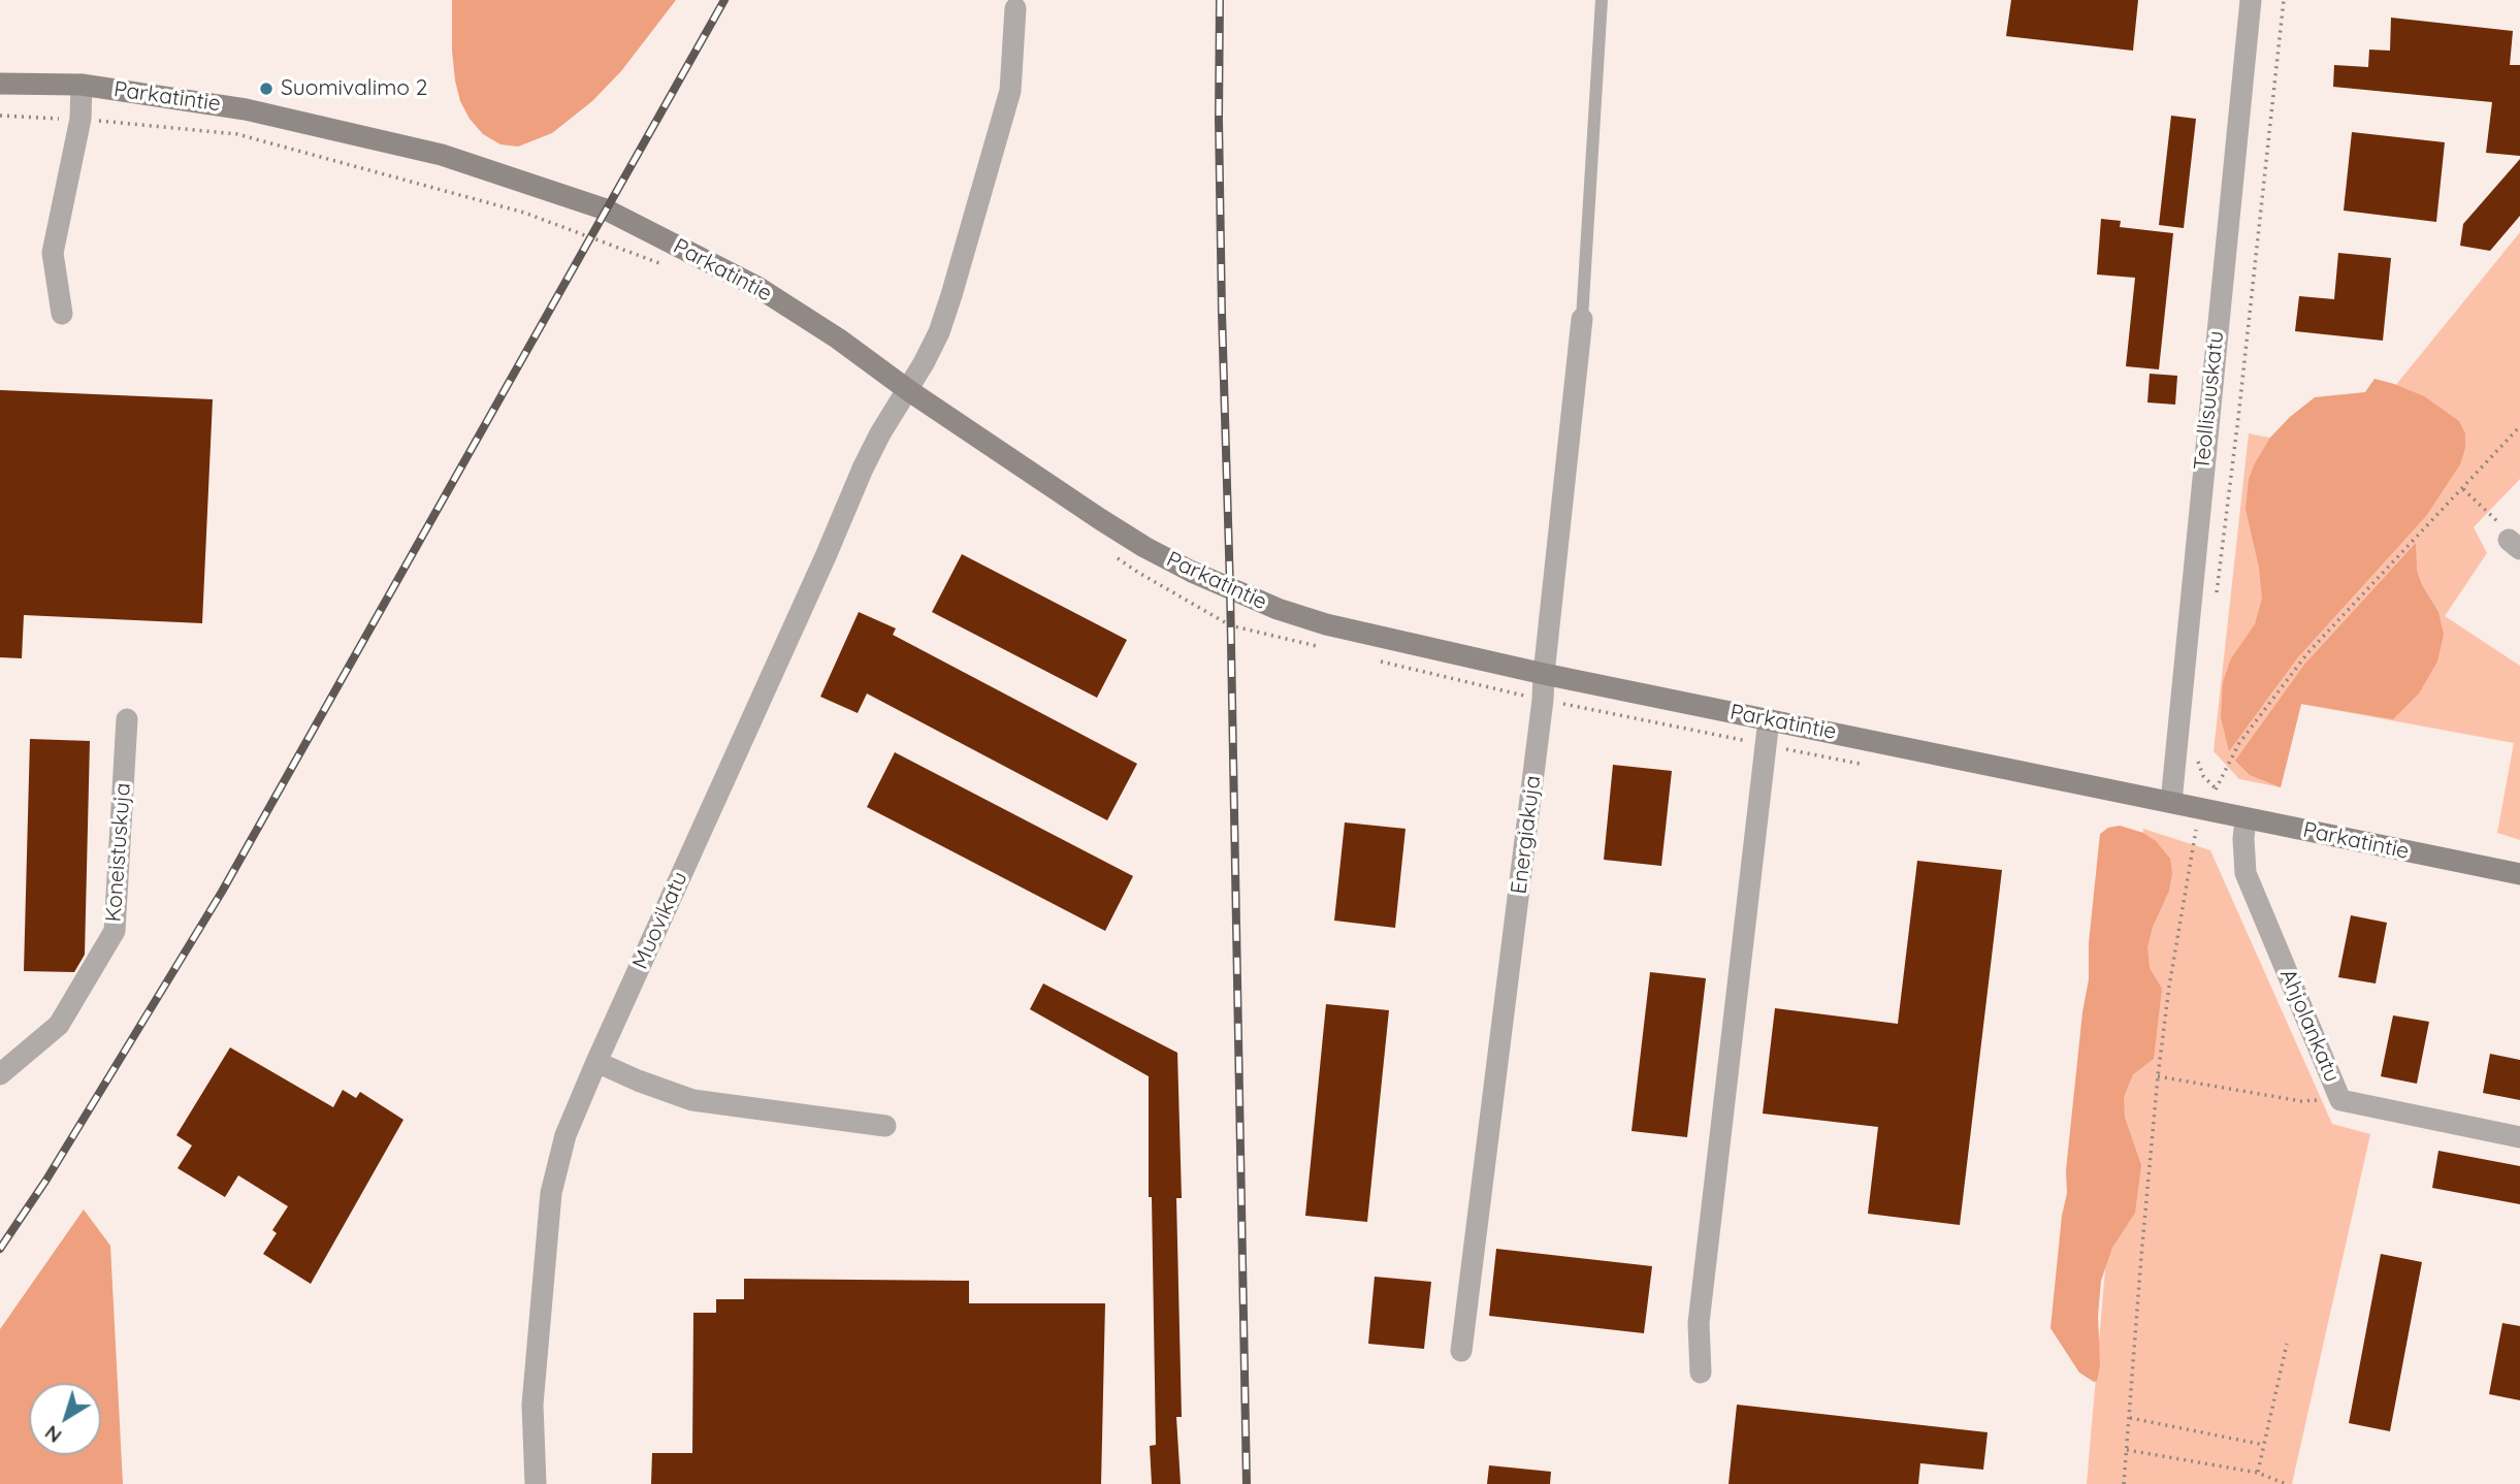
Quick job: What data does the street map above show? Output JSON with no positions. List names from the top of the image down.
{
  "streets": {
    "street": [
      "Parkatintie",
      "Teollisuuskatu",
      "Energiakuja",
      "Koneistuskuja",
      "Muovikatu",
      "Ahjolankatu"
    ]
  },
  "crossings": [
    ["Parkatintie", "Teollisuuskatu"],
    ["Parkatintie", "Energiakuja"],
    ["Parkatintie", "Muovikatu"],
    ["Parkatintie", "Ahjolankatu"]
  ],
  "places": ["Suomivalimo 2"],
  "north": "bottom left"
}
